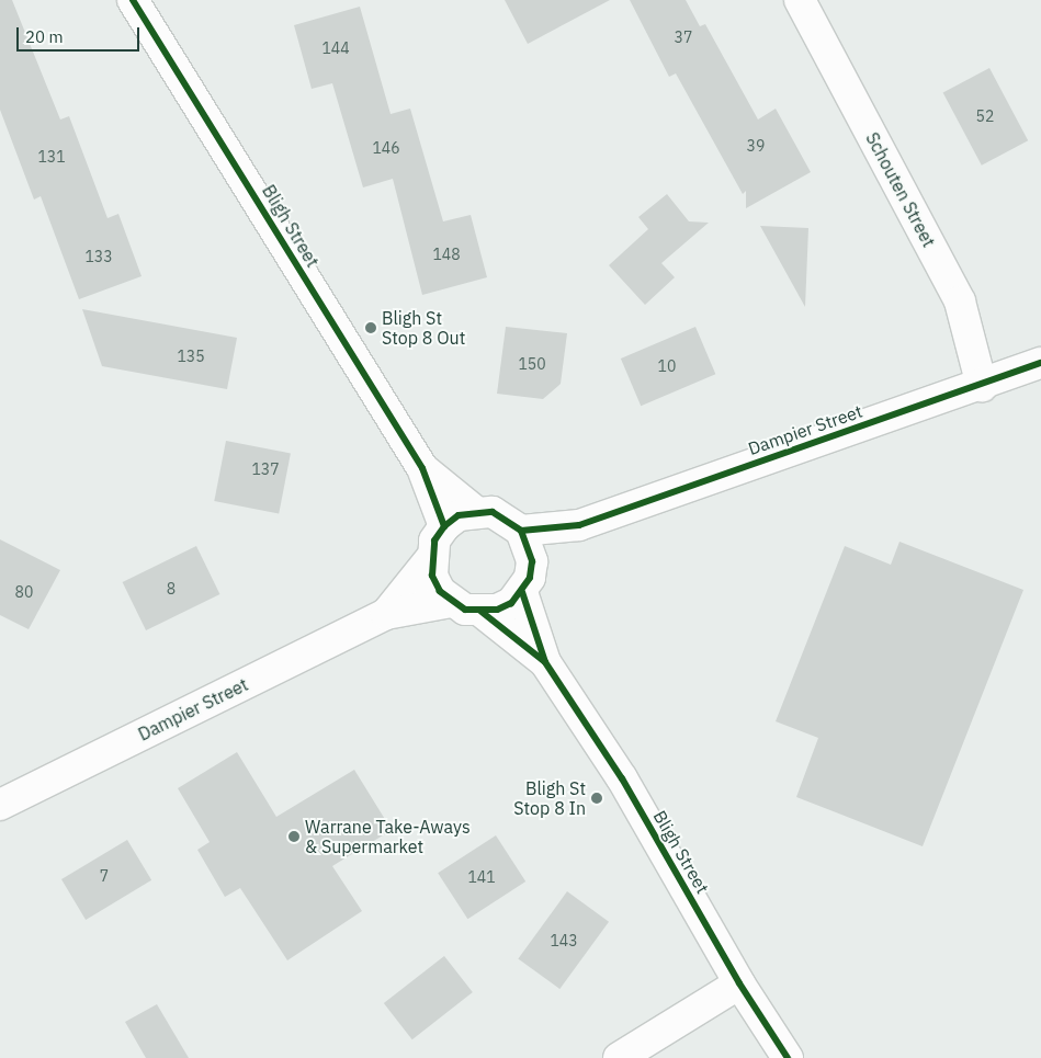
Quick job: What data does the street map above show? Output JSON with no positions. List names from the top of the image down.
{
  "streets": {
    "street": ["Schouten Street", "Bligh Street", "Dampier Street"]
  },
  "crossings": [
    ["Schouten Street", "Dampier Street"]
  ],
  "places": ["Bligh St Stop 8 Out", "Bligh St Stop 8 In", "Warrane Take-Aways & Supermarket"],
  "house_numbers": [
    "37",
    "144",
    "52",
    "39",
    "146",
    "131",
    "148",
    "133",
    "135",
    "150",
    "10",
    "137",
    "8",
    "80",
    "7",
    "141",
    "143"
  ],
  "scale_bar": "20 m"
}
